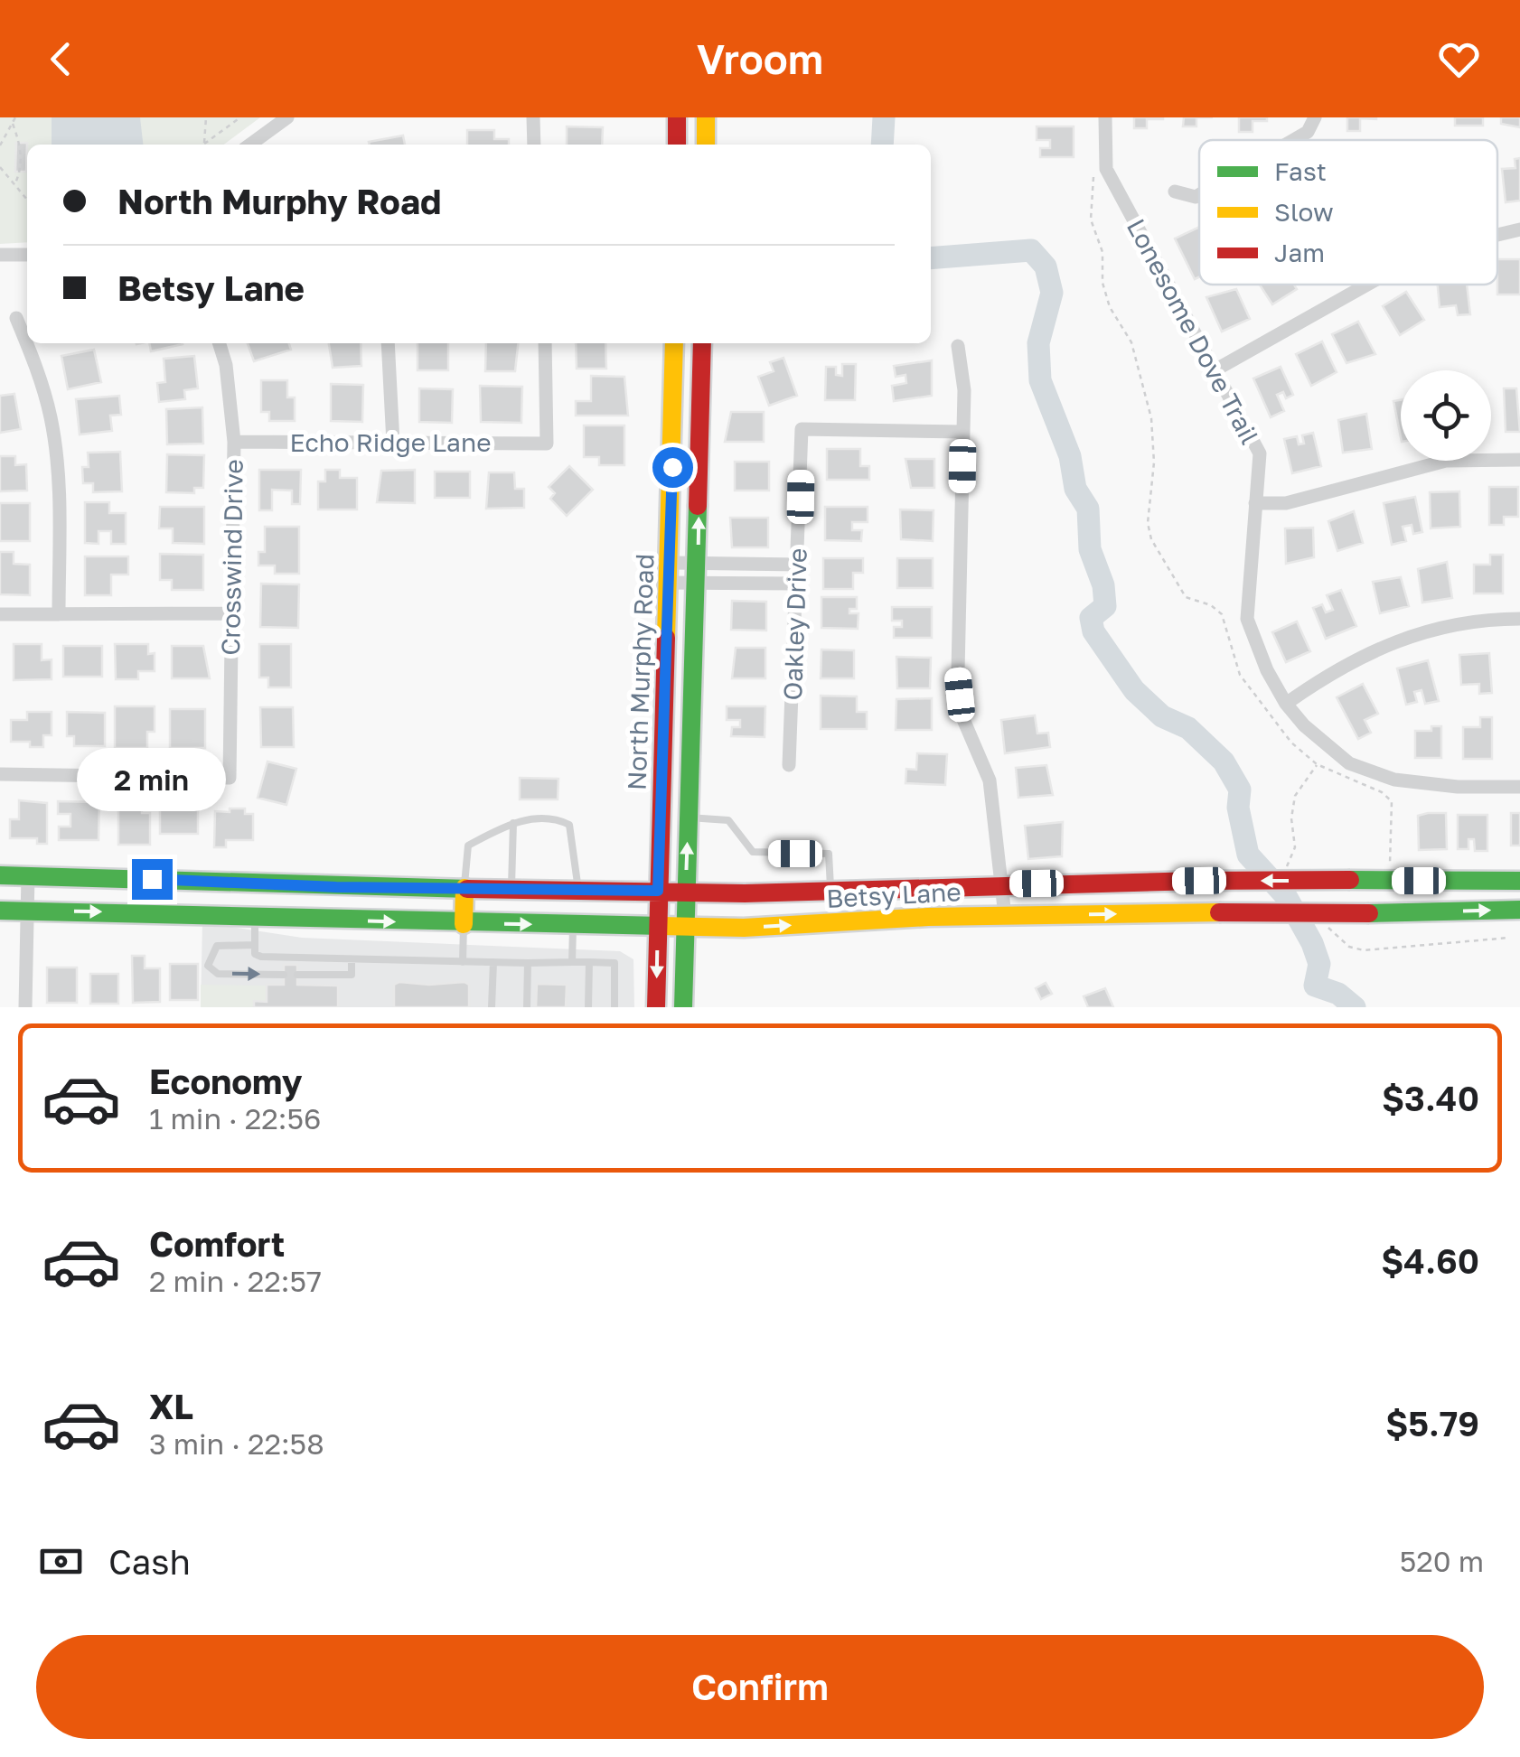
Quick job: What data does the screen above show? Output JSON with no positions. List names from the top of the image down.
{
  "streets": {
    "main road": ["North Murphy Road", "Betsy Lane"],
    "street": [
      "Lonesome Dove Trail",
      "Echo Ridge Lane",
      "Crosswind Drive",
      "Oakley Drive"
    ]
  },
  "crossings": [
    ["Echo Ridge Lane", "Crosswind Drive"],
    ["North Murphy Road", "Betsy Lane"]
  ],
  "legend": ["Fast", "Slow", "Jam"],
  "page": {
    "header": "Vroom",
    "banner": ["North Murphy Road", "Betsy Lane"],
    "bubble": "2 min",
    "list": [
      {
        "name": "Economy",
        "note": "1 min · 22:56",
        "value": "$3.40"
      },
      {
        "name": "Comfort",
        "note": "2 min · 22:57",
        "value": "$4.60"
      },
      {
        "name": "XL",
        "note": "3 min · 22:58",
        "value": "$5.79"
      }
    ],
    "pay": ["Cash", "520 m"],
    "buttons": "Confirm"
  }
}
